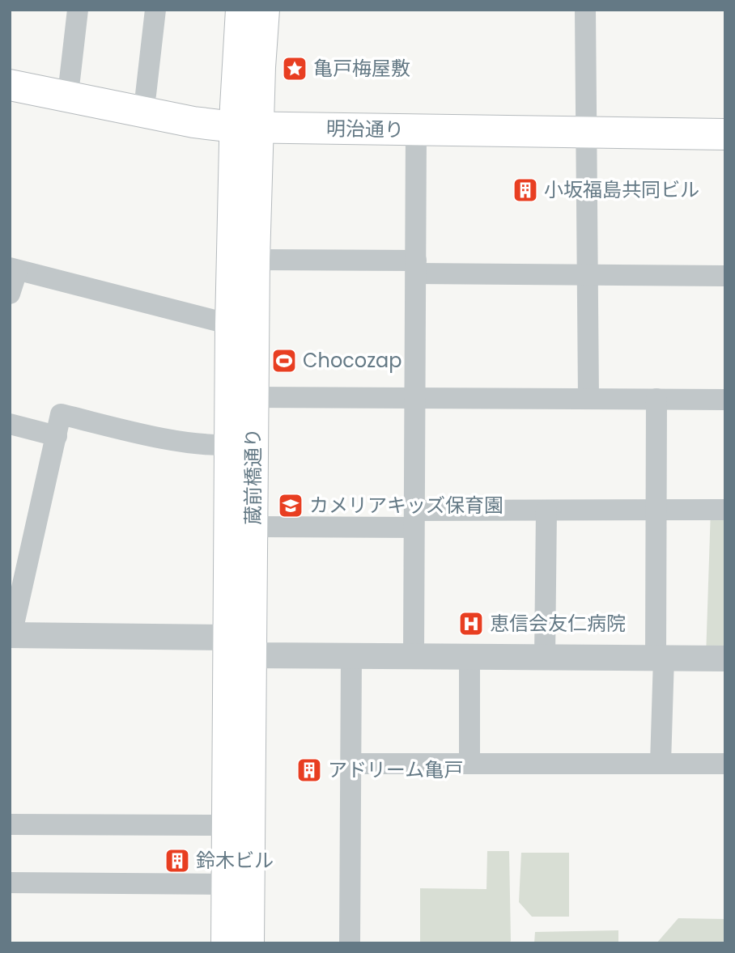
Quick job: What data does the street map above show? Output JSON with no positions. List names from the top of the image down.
{
  "streets": {
    "main road": ["明治通り", "蔵前橋通り"]
  },
  "crossings": [
    ["明治通り", "蔵前橋通り"]
  ],
  "places": {
    "place": ["亀戸梅屋敷"],
    "building": ["小坂福島共同ビル", "アドリーム亀戸", "鈴木ビル"],
    "sports": ["Chocozap"],
    "school or university": ["カメリアキッズ保育園"],
    "hospital": ["恵信会友仁病院"]
  }
}
